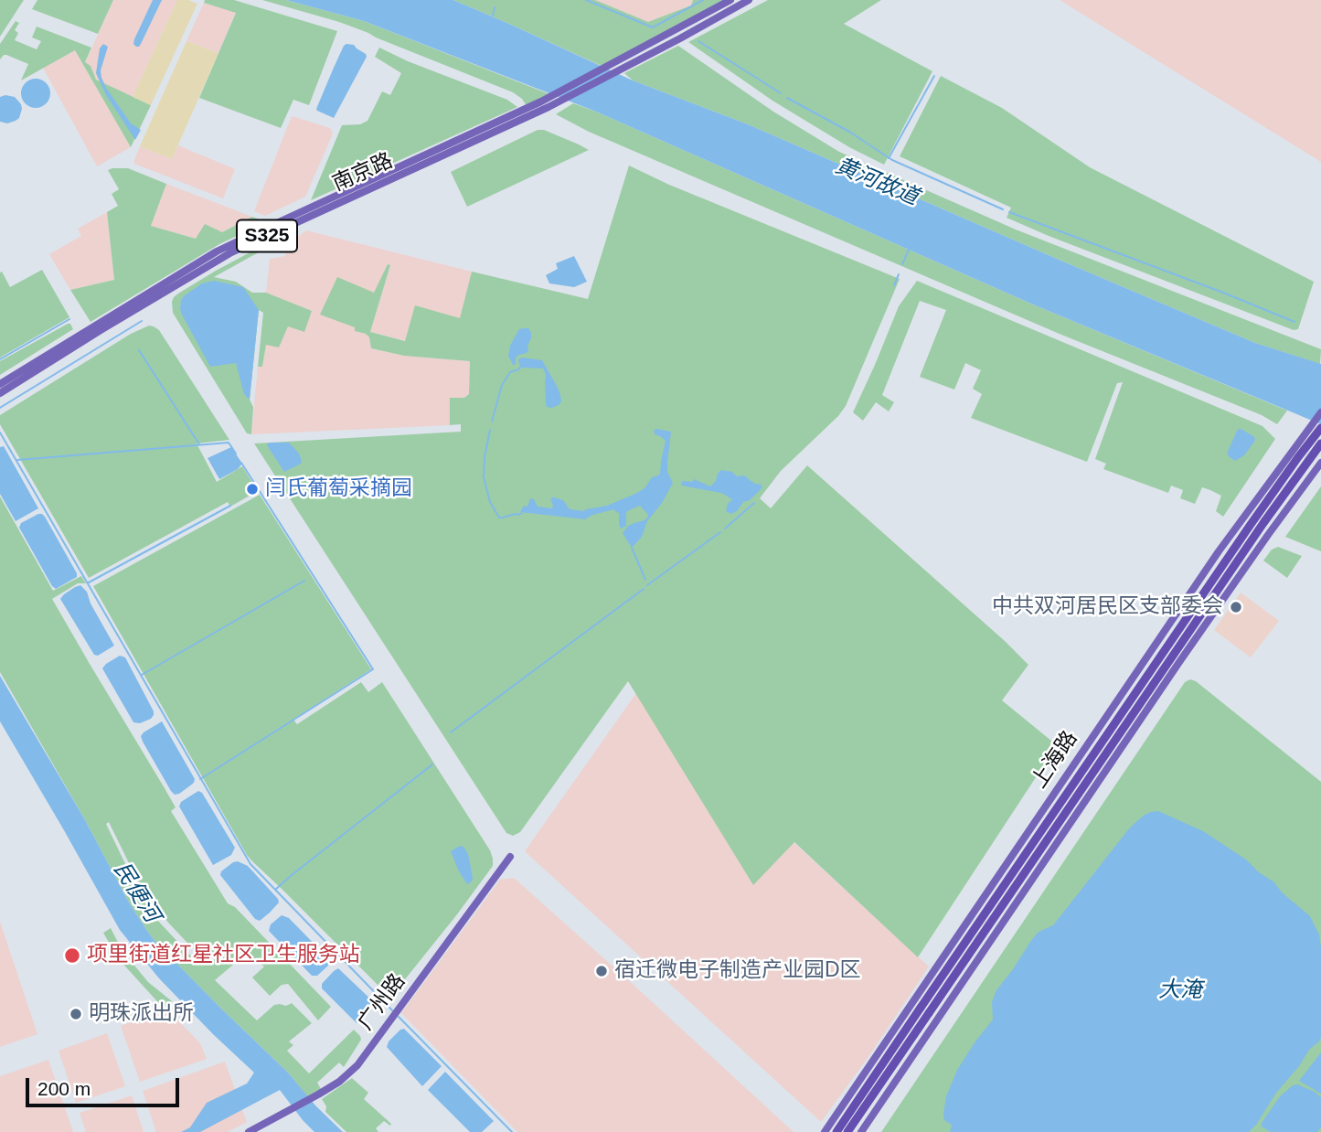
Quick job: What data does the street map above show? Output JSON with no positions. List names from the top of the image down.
{
  "streets": {
    "highway": ["上海路"],
    "main road": ["南京路", "S325", "广州路"]
  },
  "water": ["黄河故道", "民便河", "大淹"],
  "places": [
    "闫氏葡萄采摘园",
    "中共双河居民区支部委会",
    "项里街道红星社区卫生服务站",
    "宿迁微电子制造产业园D区",
    "明珠派出所"
  ],
  "scale_bar": "200 m"
}
